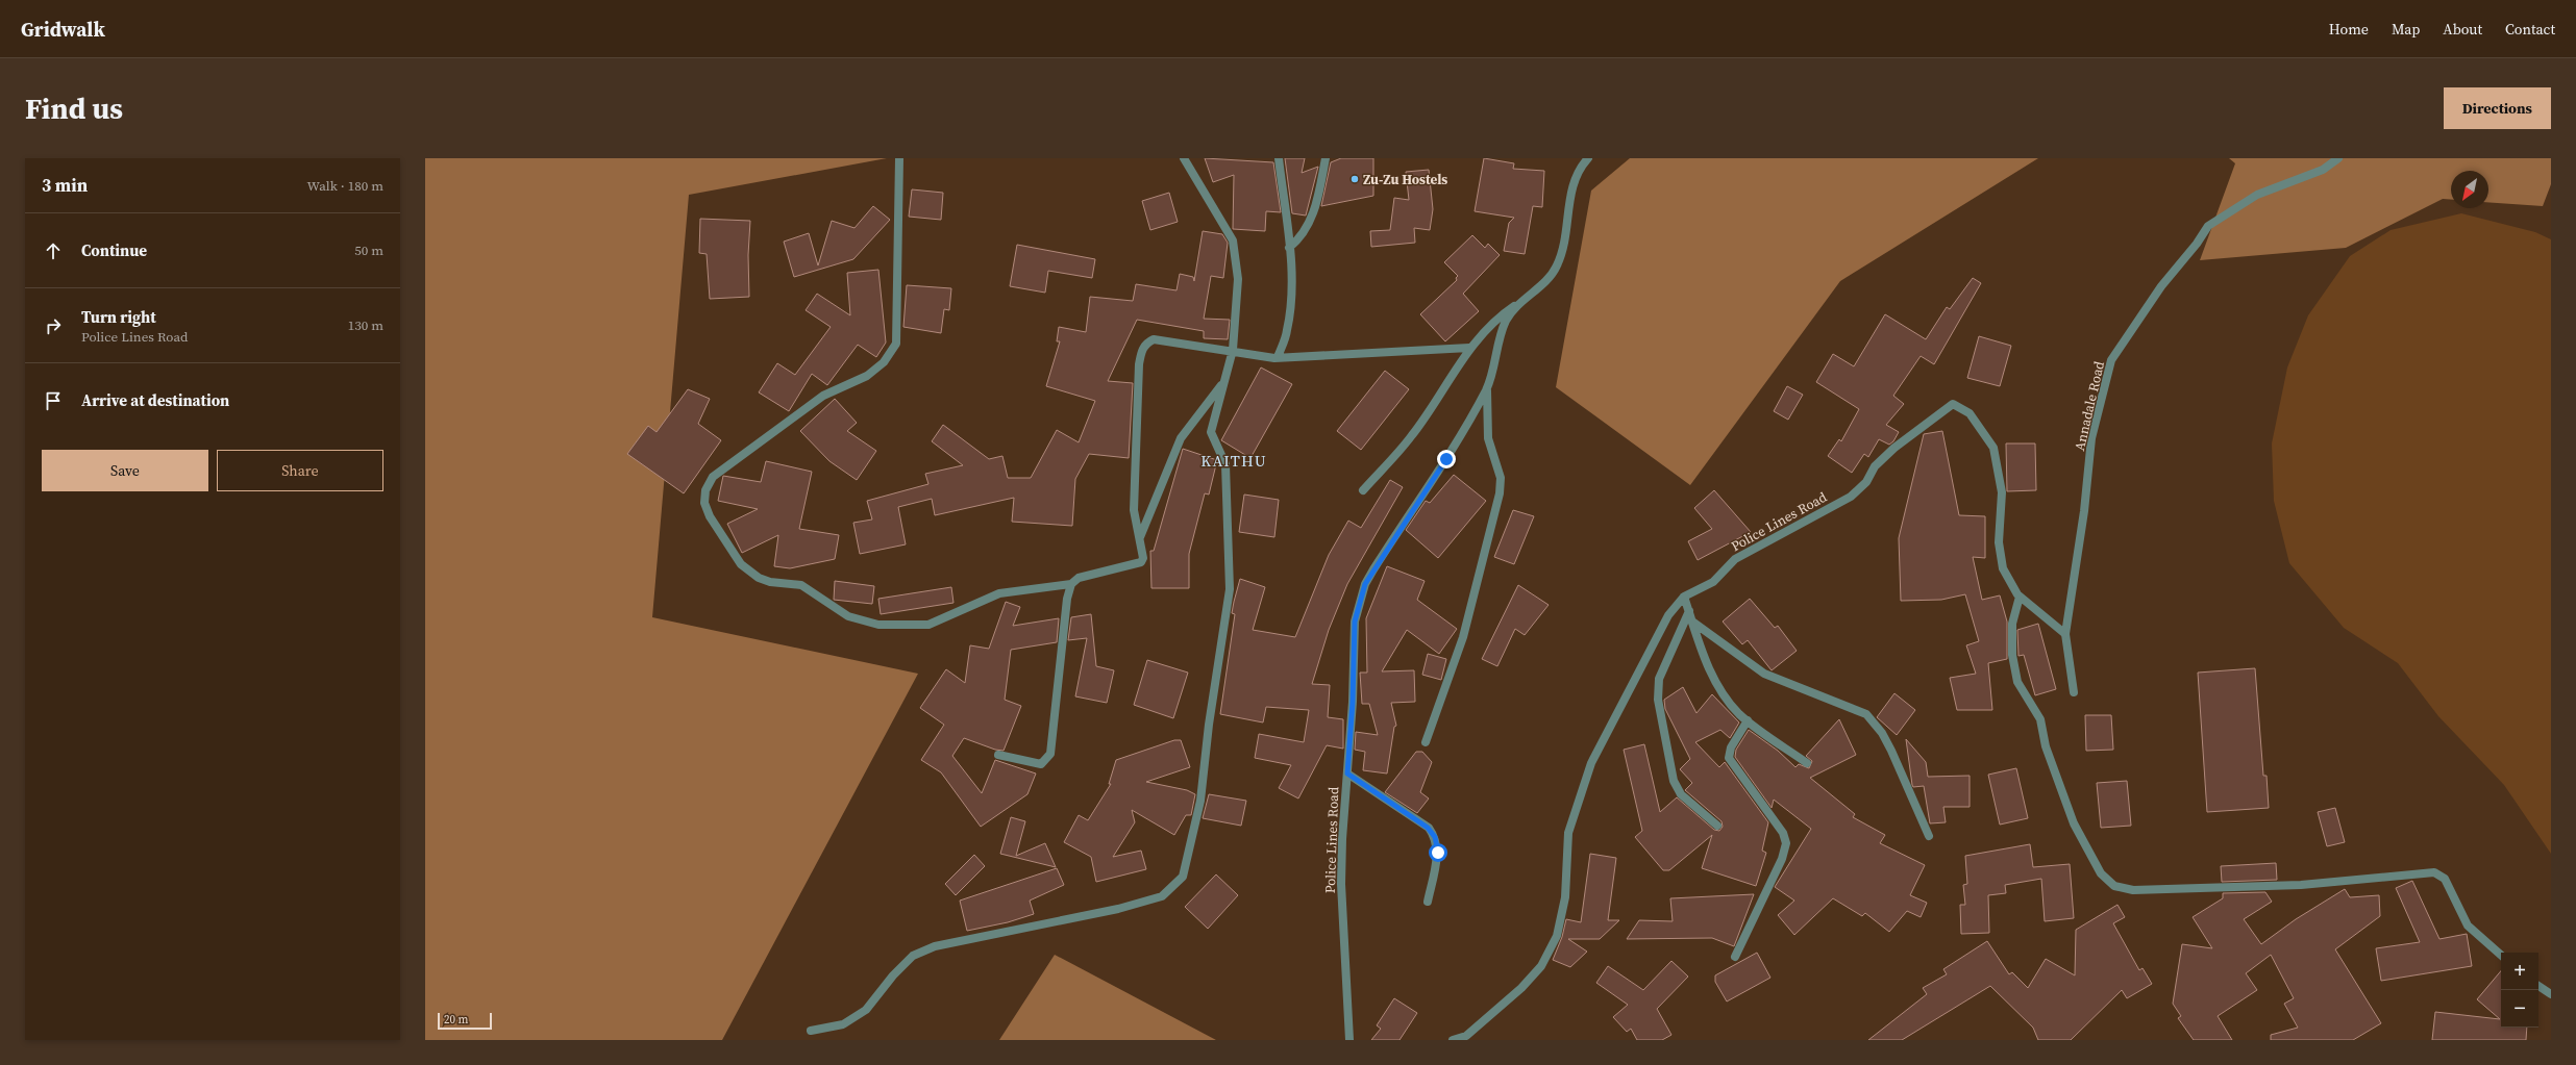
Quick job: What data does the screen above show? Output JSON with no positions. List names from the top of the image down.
{
  "streets": {
    "street": ["Annadale Road", "Police Lines Road"]
  },
  "crossings": [
    ["Annadale Road", "Police Lines Road"]
  ],
  "districts": ["KAITHU"],
  "places": ["Zu-Zu Hostels"],
  "scale_bar": "20 m",
  "north": "bottom left",
  "page": {
    "header": "Gridwalk",
    "nav": [
      "Home",
      "Map",
      "About",
      "Contact"
    ],
    "buttons": [
      "Directions",
      ["Save", "Share"]
    ],
    "title": "Find us",
    "heading": ["3 min", "Walk · 180 m"],
    "list": [
      ["Continue", "50 m"],
      ["Turn right", "Police Lines Road", "130 m"],
      "Arrive at destination"
    ],
    "map_buttons": ["+", "−"],
    "scale": "20 m"
  }
}
